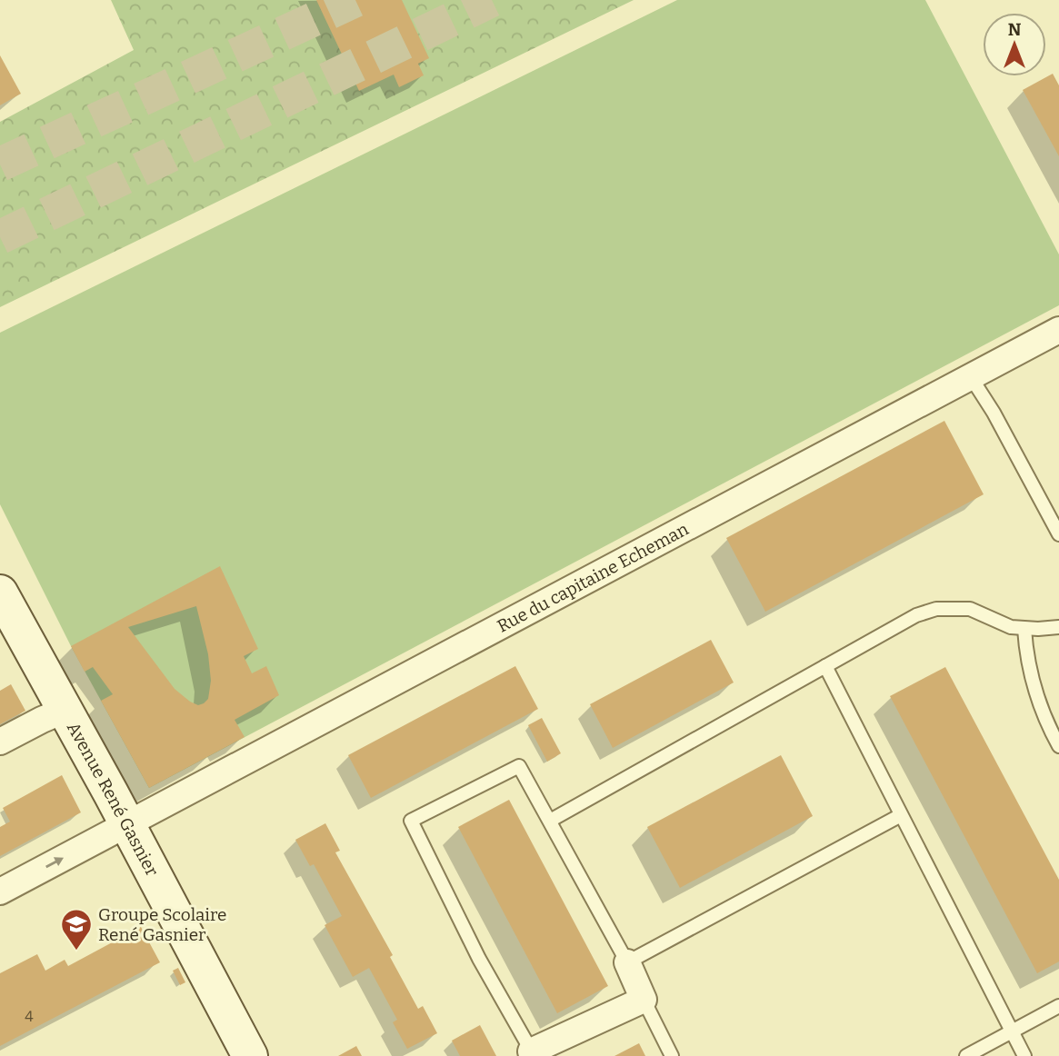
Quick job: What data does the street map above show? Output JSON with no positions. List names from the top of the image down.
{
  "streets": {
    "main road": ["Avenue René Gasnier"],
    "street": ["Rue du capitaine Echeman"]
  },
  "crossings": [
    ["Rue du capitaine Echeman", "Avenue René Gasnier"]
  ],
  "places": {
    "school or university": ["Groupe Scolaire René Gasnier"]
  },
  "house_numbers": ["4"],
  "north": "top"
}
